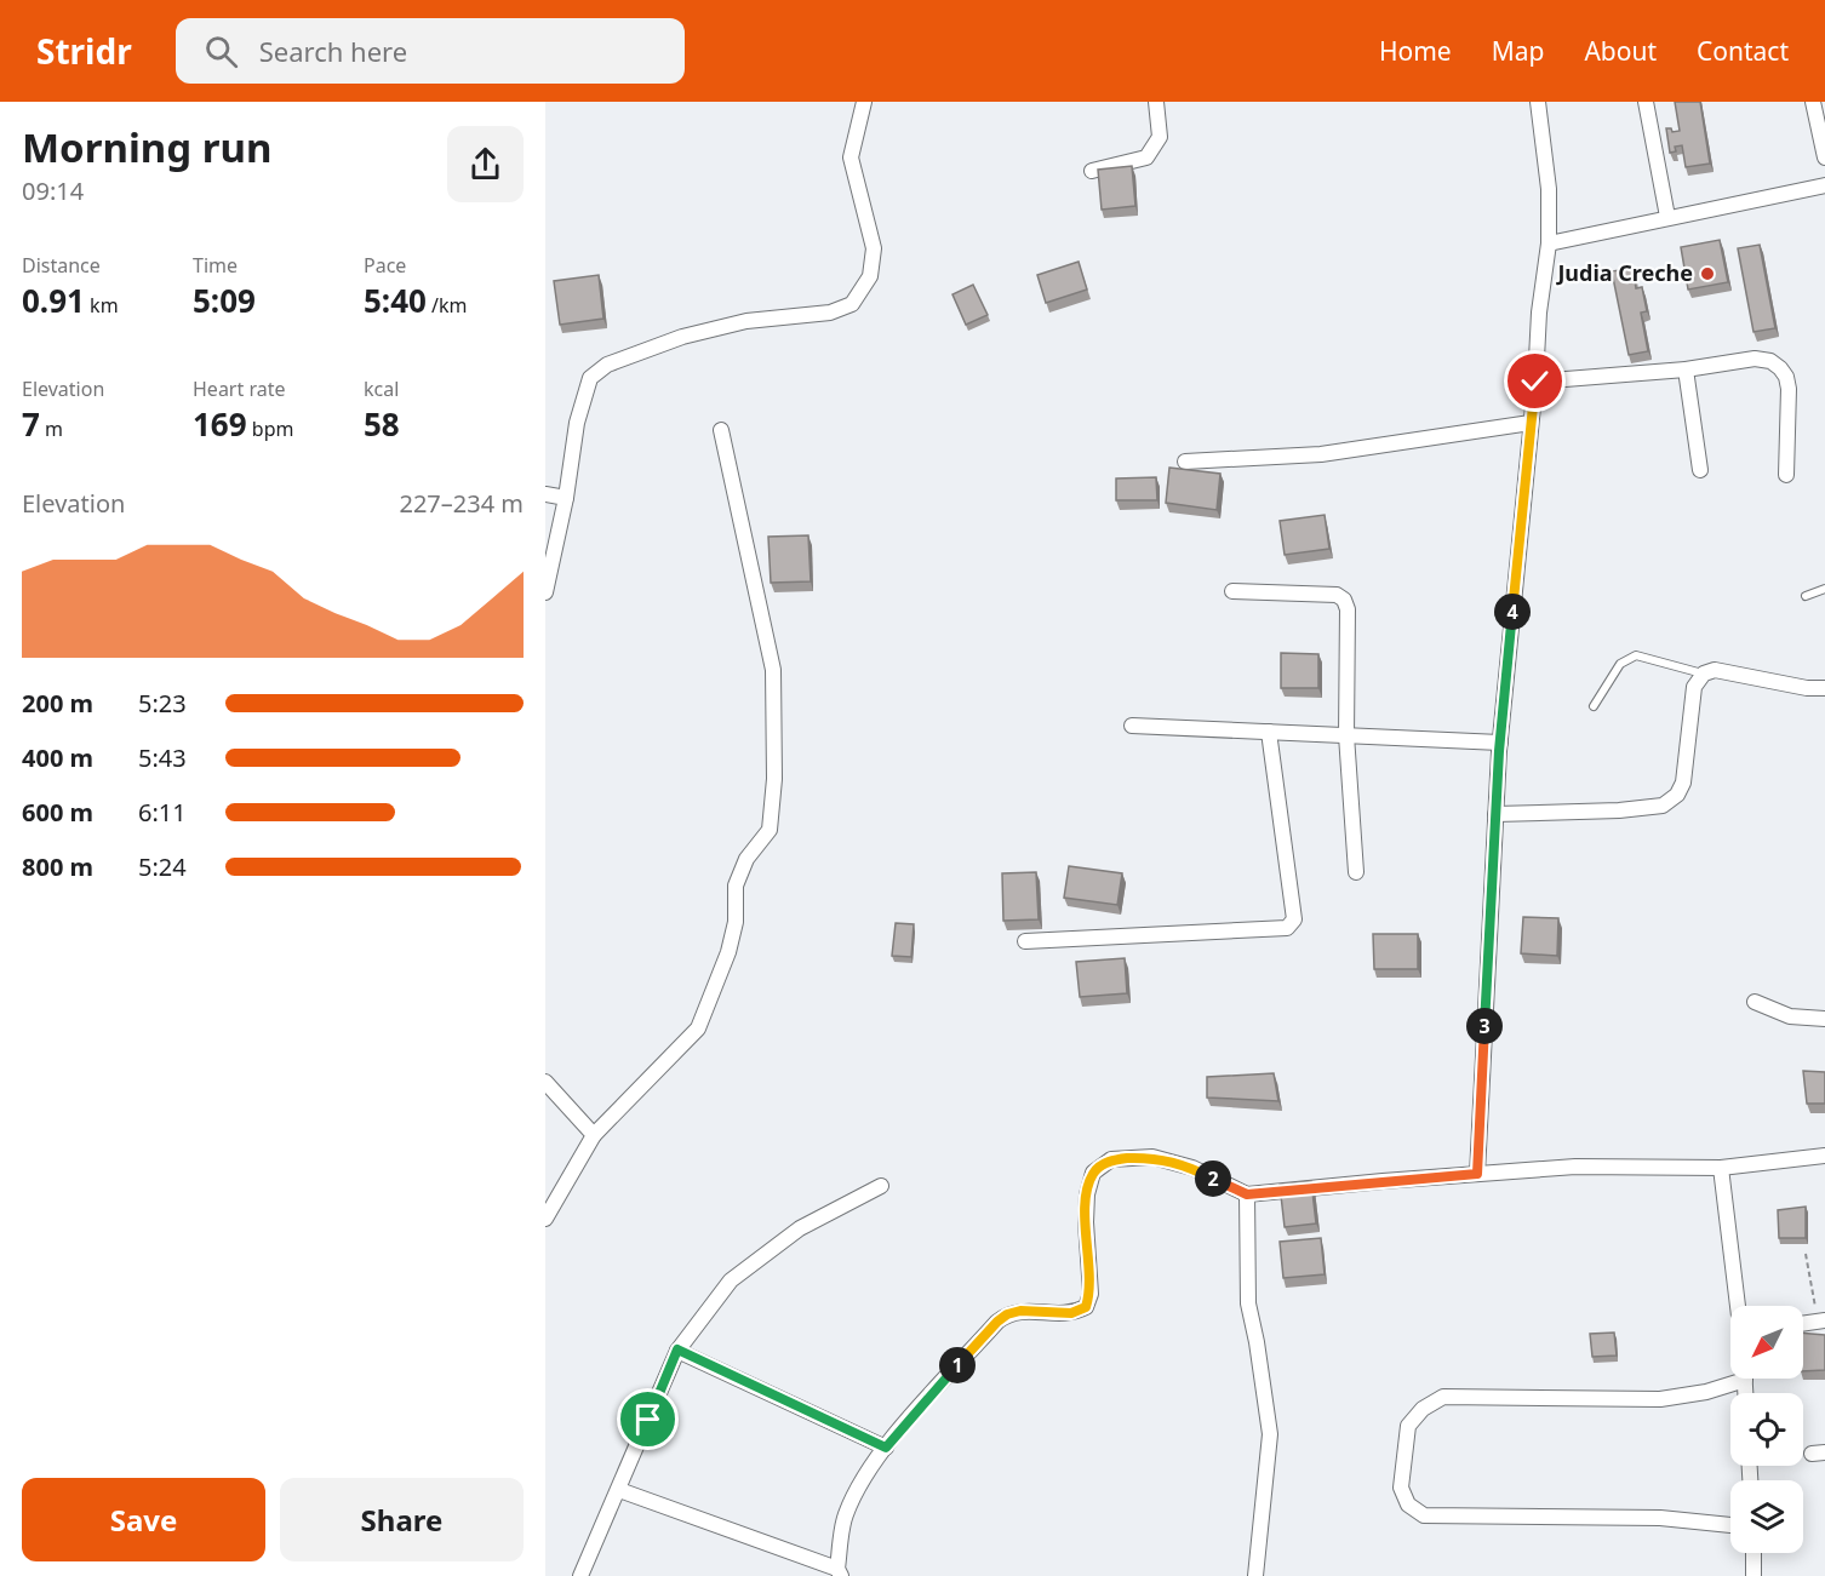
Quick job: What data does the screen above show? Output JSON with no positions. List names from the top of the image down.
{
  "places": ["Judia Creche"],
  "north": "bottom left",
  "page": {
    "header": "Stridr",
    "search": "Search here",
    "nav": [
      "Home",
      "Map",
      "About",
      "Contact"
    ],
    "heading": ["Morning run", "09:14"],
    "stats": [
      ["Distance", "0.91 km"],
      ["Time", "5:09"],
      ["Pace", "5:40 /km"],
      ["Elevation", "7 m"],
      ["Heart rate", "169 bpm"],
      ["kcal", "58"]
    ],
    "chart": ["Elevation", "227–234 m"],
    "pins": [
      "4",
      "3",
      "2",
      "1"
    ],
    "list": [
      {
        "name": "200 m",
        "note": "5:23"
      },
      {
        "name": "400 m",
        "note": "5:43"
      },
      {
        "name": "600 m",
        "note": "6:11"
      },
      {
        "name": "800 m",
        "note": "5:24"
      }
    ],
    "buttons": ["Save", "Share"]
  }
}
